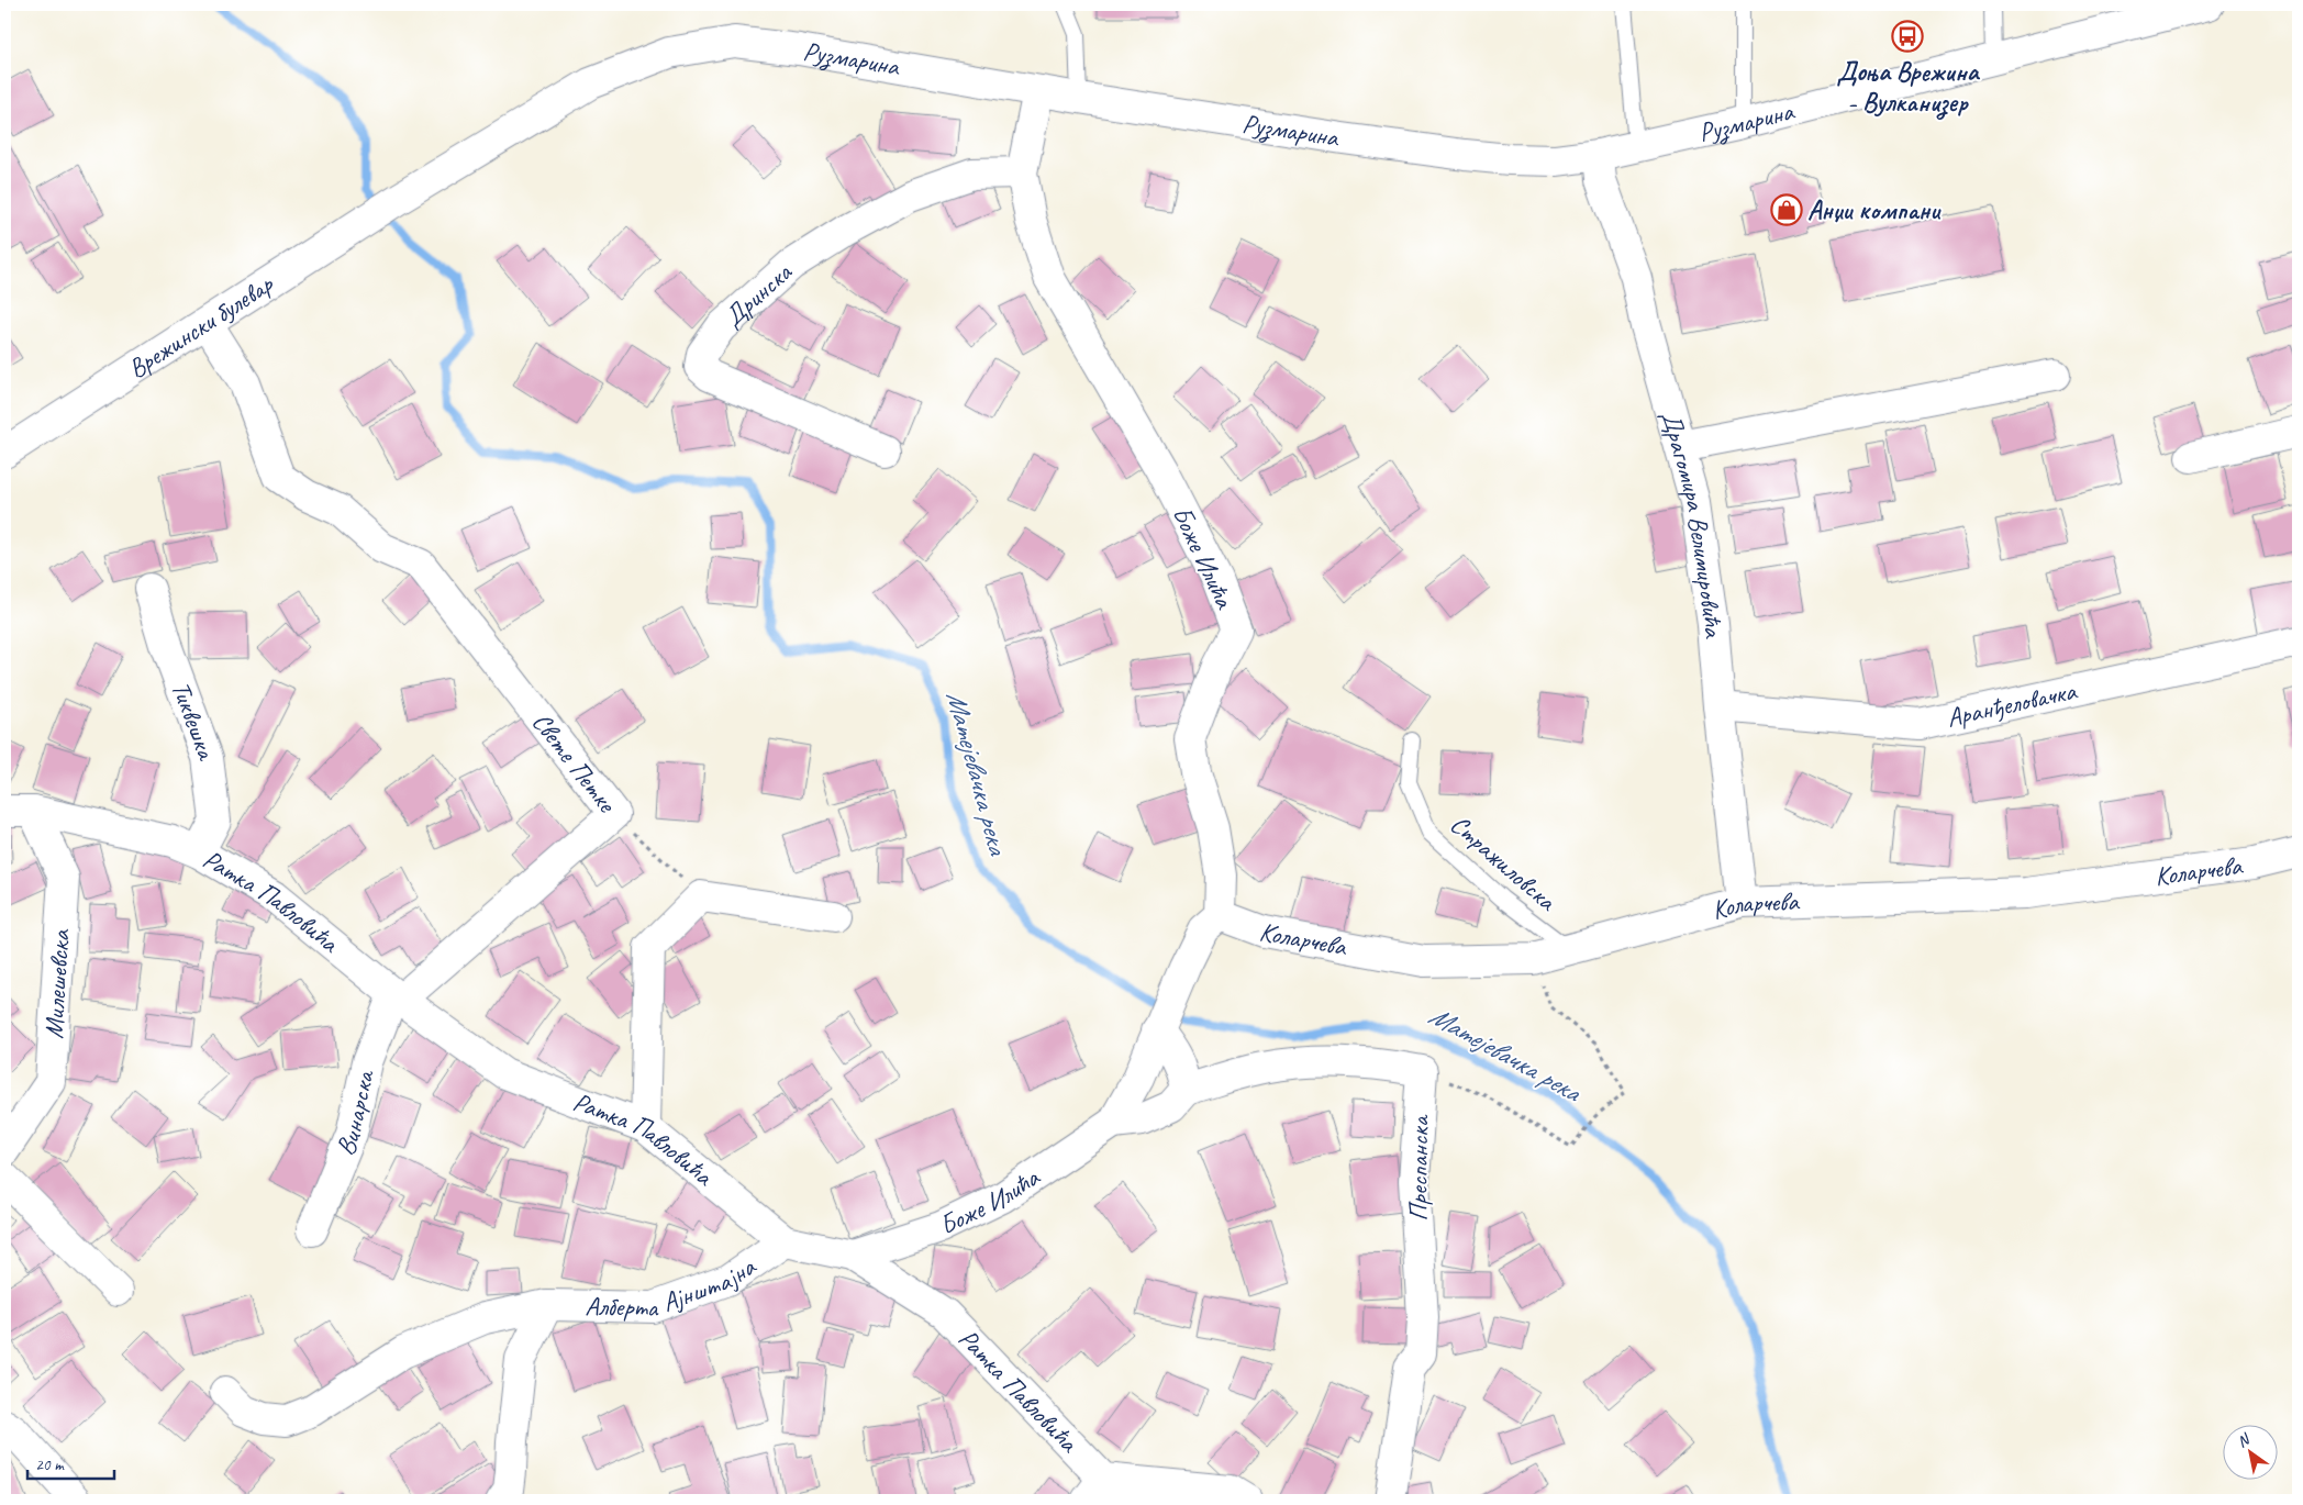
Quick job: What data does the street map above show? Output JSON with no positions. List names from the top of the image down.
{
  "streets": {
    "street": [
      "Рузмарина",
      "Дринска",
      "Врежински булевар",
      "Драгомира Велимировића",
      "Боже Илића",
      "Аранђеловачка",
      "Тиквешка",
      "Свете Петке",
      "Коларчева",
      "Ратка Павловића",
      "Милешевска",
      "Винарска",
      "Преспанска",
      "Алберта Ајнштајна"
    ],
    "lane": ["Стражиловска"]
  },
  "crossings": [
    ["Рузмарина", "Врежински булевар"],
    ["Рузмарина", "Драгомира Велимировића"],
    ["Рузмарина", "Боже Илића"],
    ["Дринска", "Боже Илића"],
    ["Врежински булевар", "Свете Петке"],
    ["Драгомира Велимировића", "Аранђеловачка"],
    ["Драгомира Велимировића", "Коларчева"],
    ["Боже Илића", "Коларчева"],
    ["Боже Илића", "Ратка Павловића"],
    ["Тиквешка", "Ратка Павловића"],
    ["Свете Петке", "Ратка Павловића"],
    ["Свете Петке", "Винарска"],
    ["Стражиловска", "Коларчева"],
    ["Ратка Павловића", "Милешевска"],
    ["Ратка Павловића", "Винарска"],
    ["Ратка Павловића", "Алберта Ајнштајна"]
  ],
  "water": ["Матејевачка река"],
  "places": {
    "bus stop": ["Доња Врежина - Вулканизер"],
    "shop": ["Анџи компани"]
  },
  "scale_bar": "20 m",
  "north": "top left"
}
